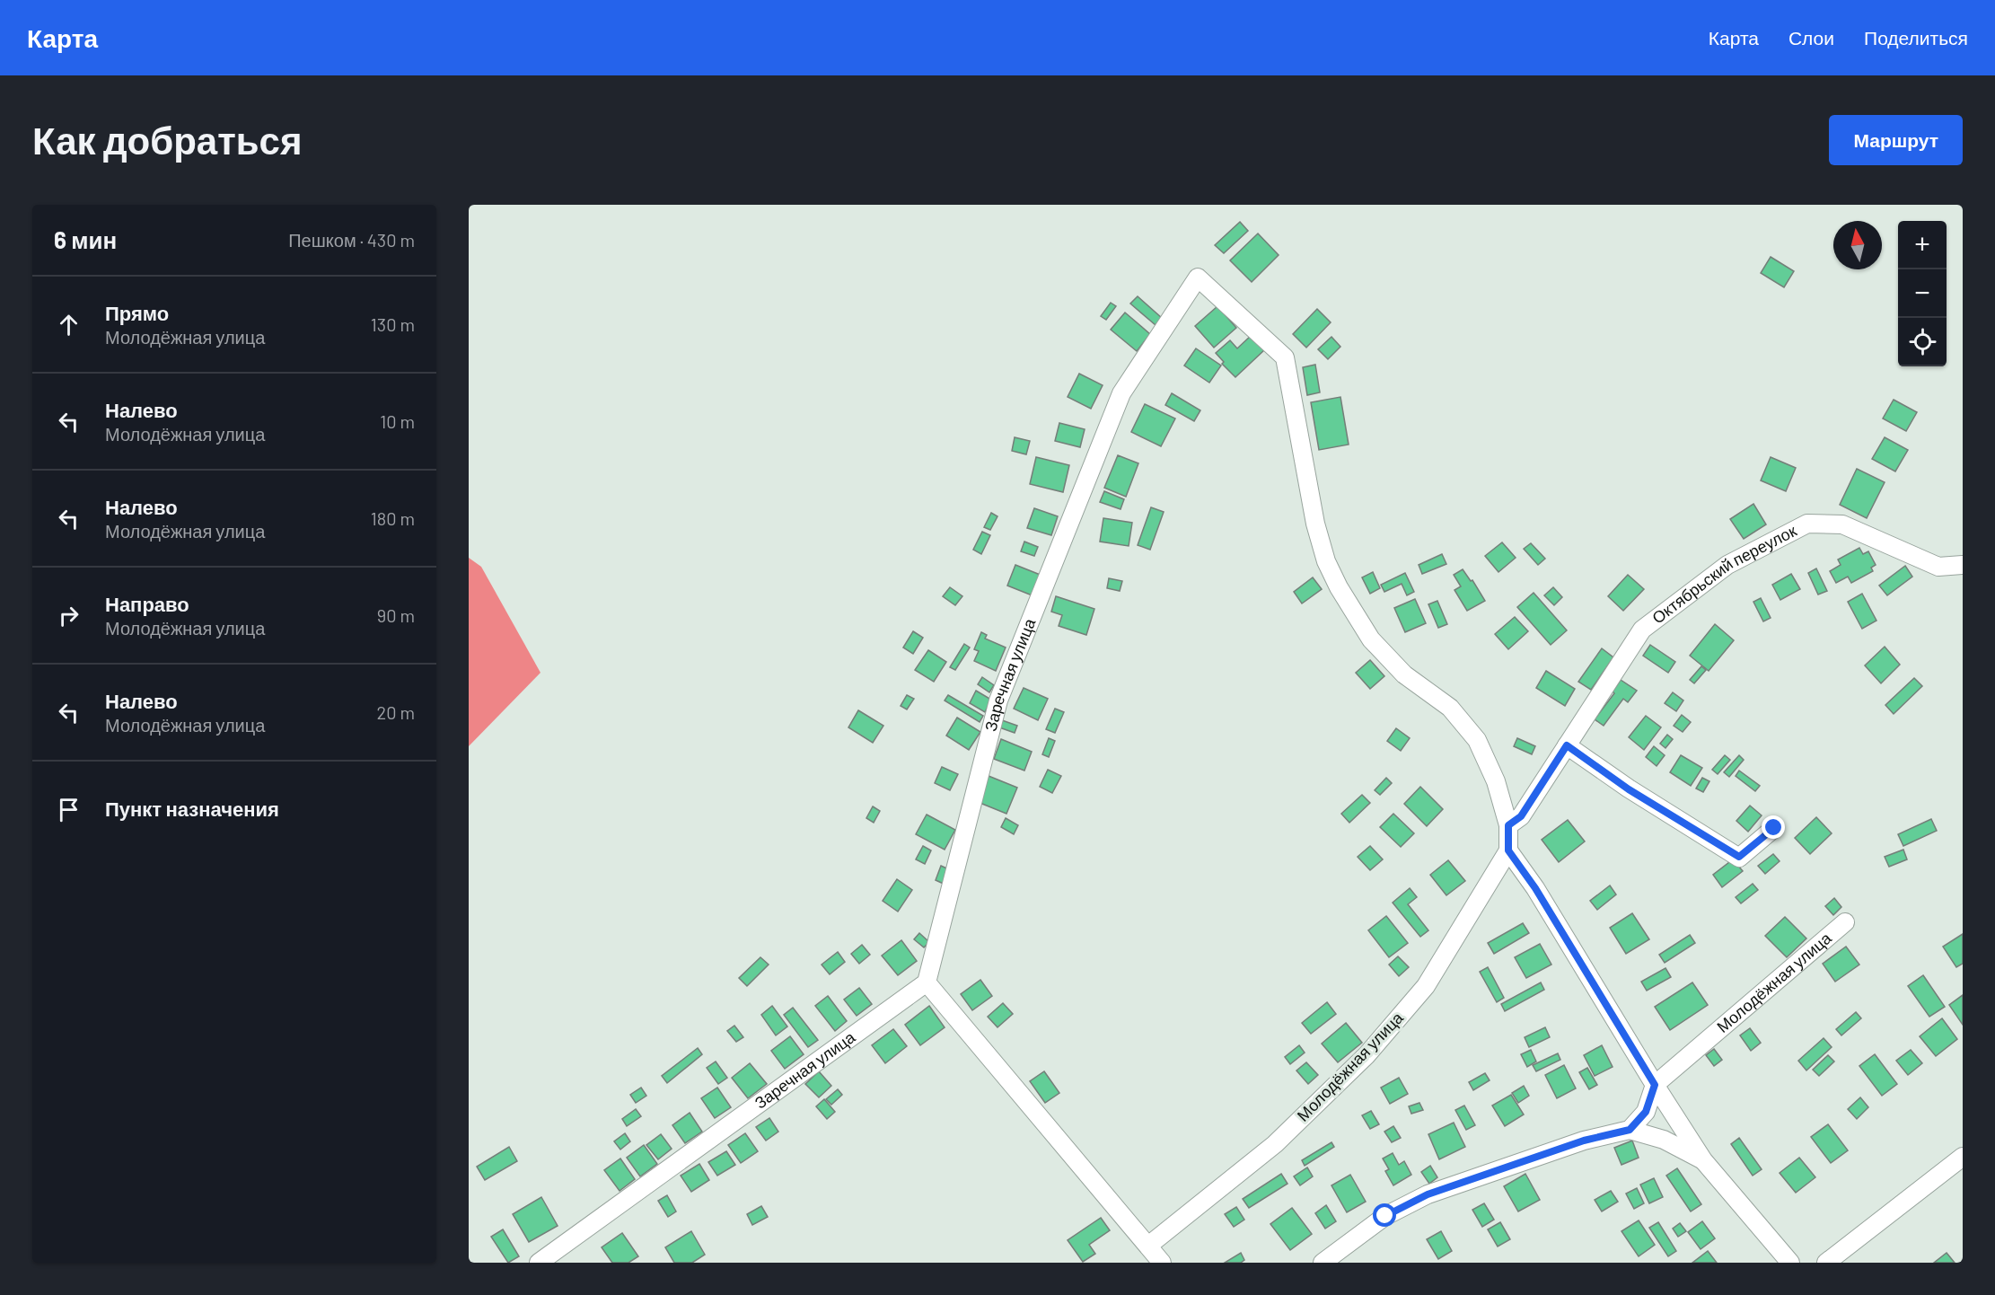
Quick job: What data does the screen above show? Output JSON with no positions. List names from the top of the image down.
{
  "streets": {
    "street": ["Октябрьский переулок", "Заречная улица", "Молодёжная улица"]
  },
  "north": "top",
  "page": {
    "header": "Карта",
    "nav": ["Карта", "Слои", "Поделиться"],
    "buttons": "Маршрут",
    "title": "Как добраться",
    "heading": ["6 мин", "Пешком · 430 m"],
    "map_buttons": ["+", "−"],
    "list": [
      ["Прямо", "Молодёжная улица", "130 m"],
      ["Налево", "Молодёжная улица", "10 m"],
      ["Налево", "Молодёжная улица", "180 m"],
      ["Направо", "Молодёжная улица", "90 m"],
      ["Налево", "Молодёжная улица", "20 m"],
      "Пункт назначения"
    ]
  }
}
